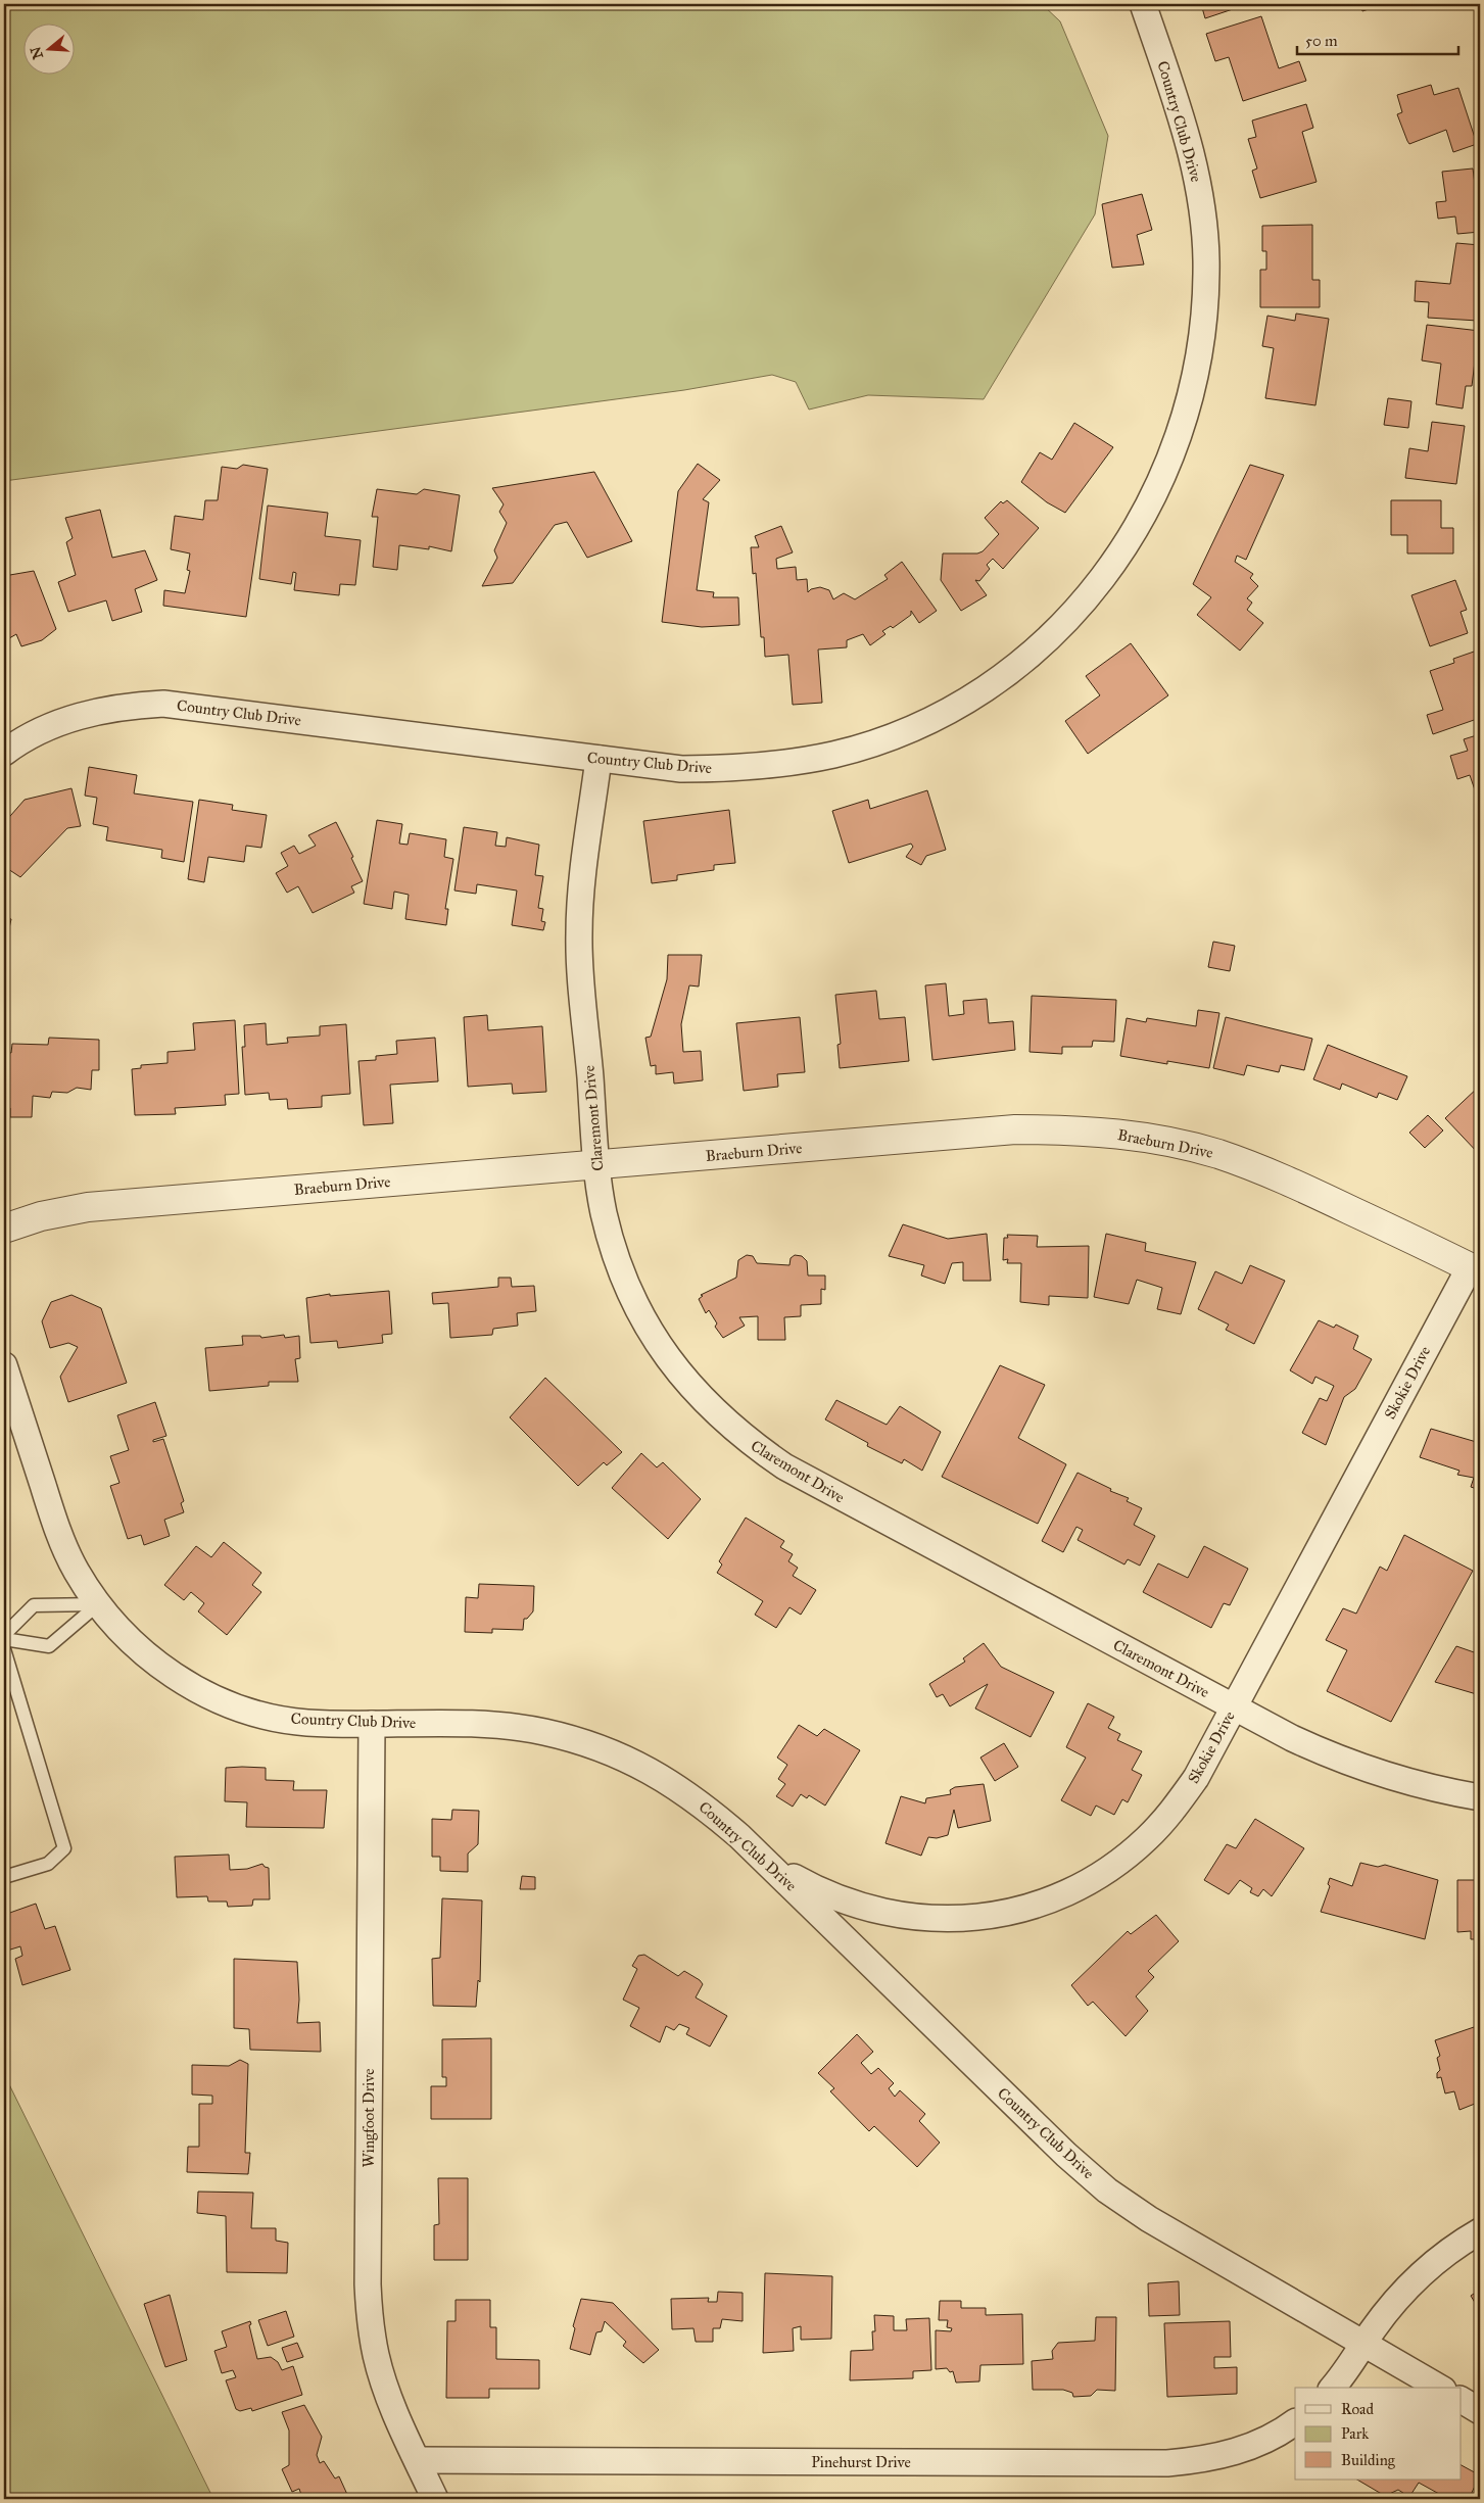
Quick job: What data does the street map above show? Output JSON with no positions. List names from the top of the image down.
{
  "streets": {
    "street": [
      "Country Club Drive",
      "Claremont Drive",
      "Braeburn Drive",
      "Skokie Drive",
      "Wingfoot Drive",
      "Pinehurst Drive"
    ]
  },
  "crossings": [
    ["Country Club Drive", "Claremont Drive"],
    ["Country Club Drive", "Skokie Drive"],
    ["Country Club Drive", "Wingfoot Drive"],
    ["Claremont Drive", "Braeburn Drive"],
    ["Claremont Drive", "Skokie Drive"],
    ["Braeburn Drive", "Skokie Drive"],
    ["Wingfoot Drive", "Pinehurst Drive"]
  ],
  "legend": ["Road", "Park", "Building"],
  "scale_bar": "50 m",
  "north": "left"
}
